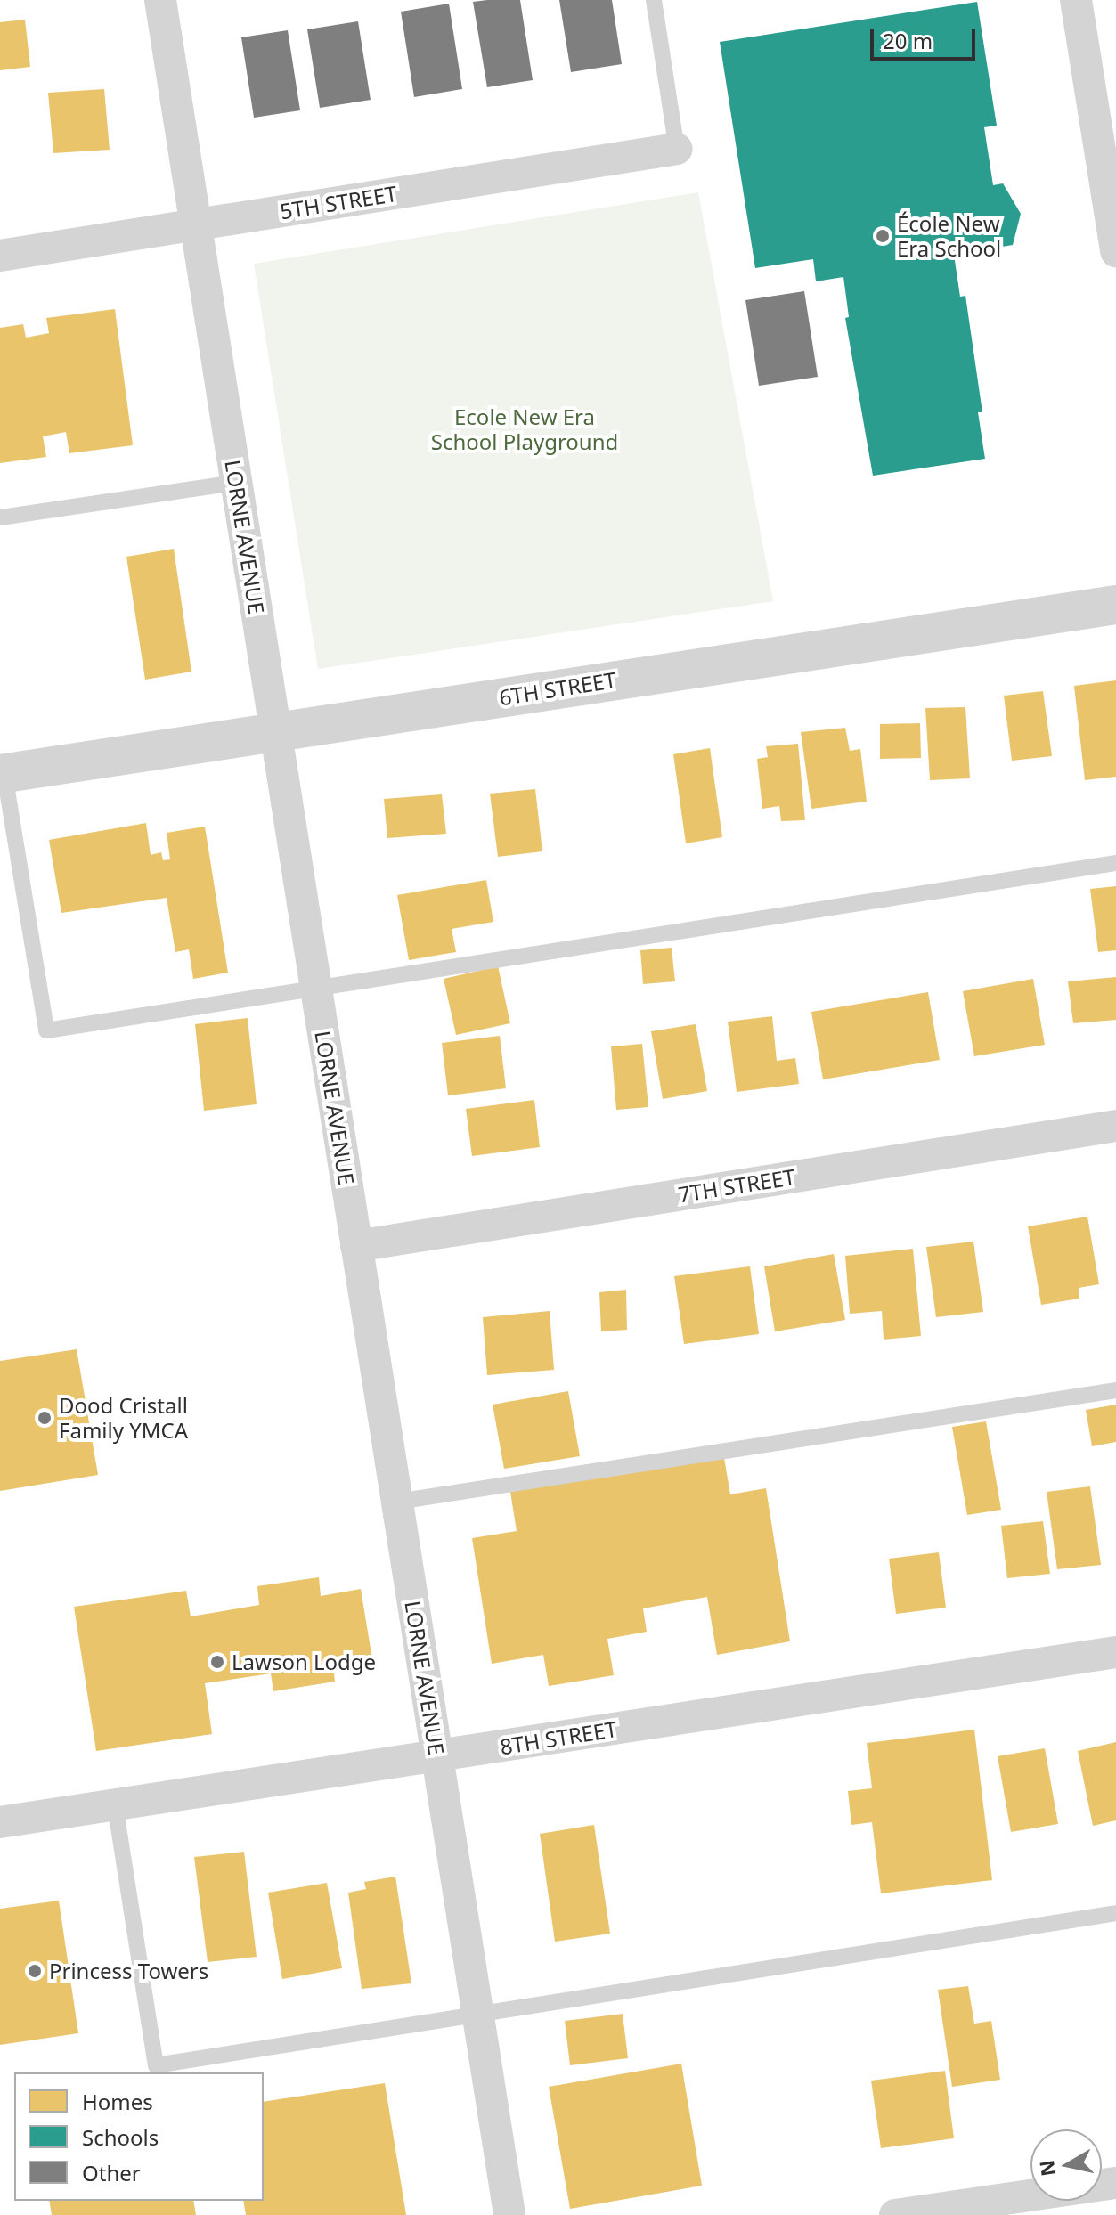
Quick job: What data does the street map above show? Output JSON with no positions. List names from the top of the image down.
{
  "streets": {
    "street": [
      "5TH STREET",
      "LORNE AVENUE",
      "6TH STREET",
      "7TH STREET",
      "8TH STREET"
    ]
  },
  "crossings": [
    ["5TH STREET", "LORNE AVENUE"],
    ["LORNE AVENUE", "6TH STREET"],
    ["LORNE AVENUE", "7TH STREET"],
    ["LORNE AVENUE", "8TH STREET"]
  ],
  "parks": ["Ecole New Era School Playground"],
  "places": [
    "École New Era School",
    "Dood Cristall Family YMCA",
    "Lawson Lodge",
    "Princess Towers"
  ],
  "legend": ["Homes", "Schools", "Other"],
  "scale_bar": "20 m",
  "north": "left"
}
